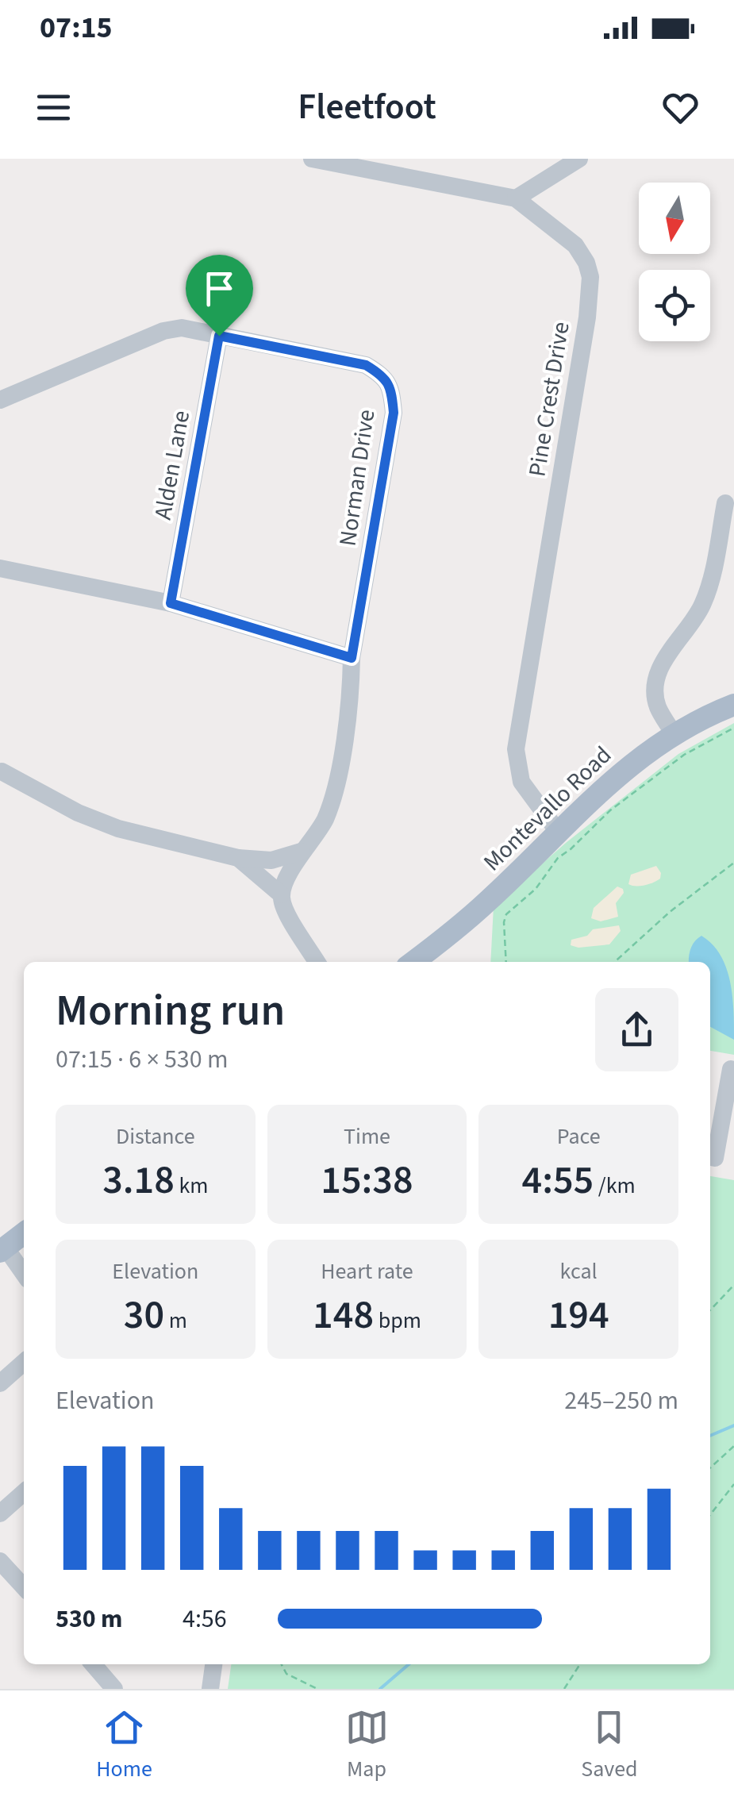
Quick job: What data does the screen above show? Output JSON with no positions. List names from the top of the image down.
{
  "streets": {
    "main road": ["Montevallo Road"],
    "street": ["Pine Crest Drive", "Alden Lane", "Norman Drive"]
  },
  "crossings": [
    ["Pine Crest Drive", "Montevallo Road"],
    ["Alden Lane", "Norman Drive"]
  ],
  "north": "bottom",
  "page": {
    "status": "07:15",
    "header": "Fleetfoot",
    "heading": ["Morning run", "07:15 · 6 × 530 m"],
    "stats": [
      ["Distance", "3.18 km"],
      ["Time", "15:38"],
      ["Pace", "4:55 /km"],
      ["Elevation", "30 m"],
      ["Heart rate", "148 bpm"],
      ["kcal", "194"]
    ],
    "chart": ["Elevation", "245–250 m"],
    "list": [
      {
        "name": "530 m",
        "note": "4:56"
      }
    ],
    "tabs": ["Home", "Map", "Saved"]
  }
}
